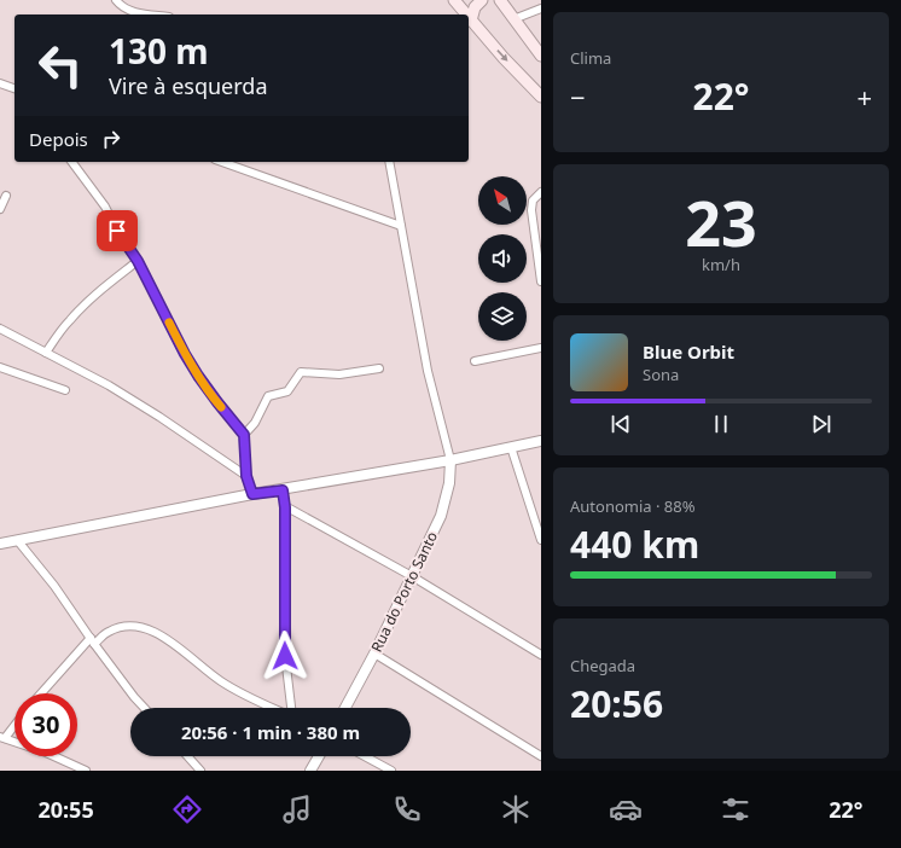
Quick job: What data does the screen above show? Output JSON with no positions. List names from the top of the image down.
{
  "streets": {
    "street": ["Rua do Porto Santo"]
  },
  "north": "top left",
  "page": {
    "tile": [
      "Clima",
      ["23", "km/h"],
      ["Autonomia · 88%", "440 km"],
      ["Chegada", "20:56"]
    ],
    "turn": ["130 m", "Vire à esquerda"],
    "heat": ["−", "22°", "+"],
    "then": "Depois",
    "song": ["Blue Orbit", "Sona"],
    "limit": "30",
    "trip": "20:56 · 1 min · 380 m",
    "tabs": ["20:55", "22°"]
  }
}
